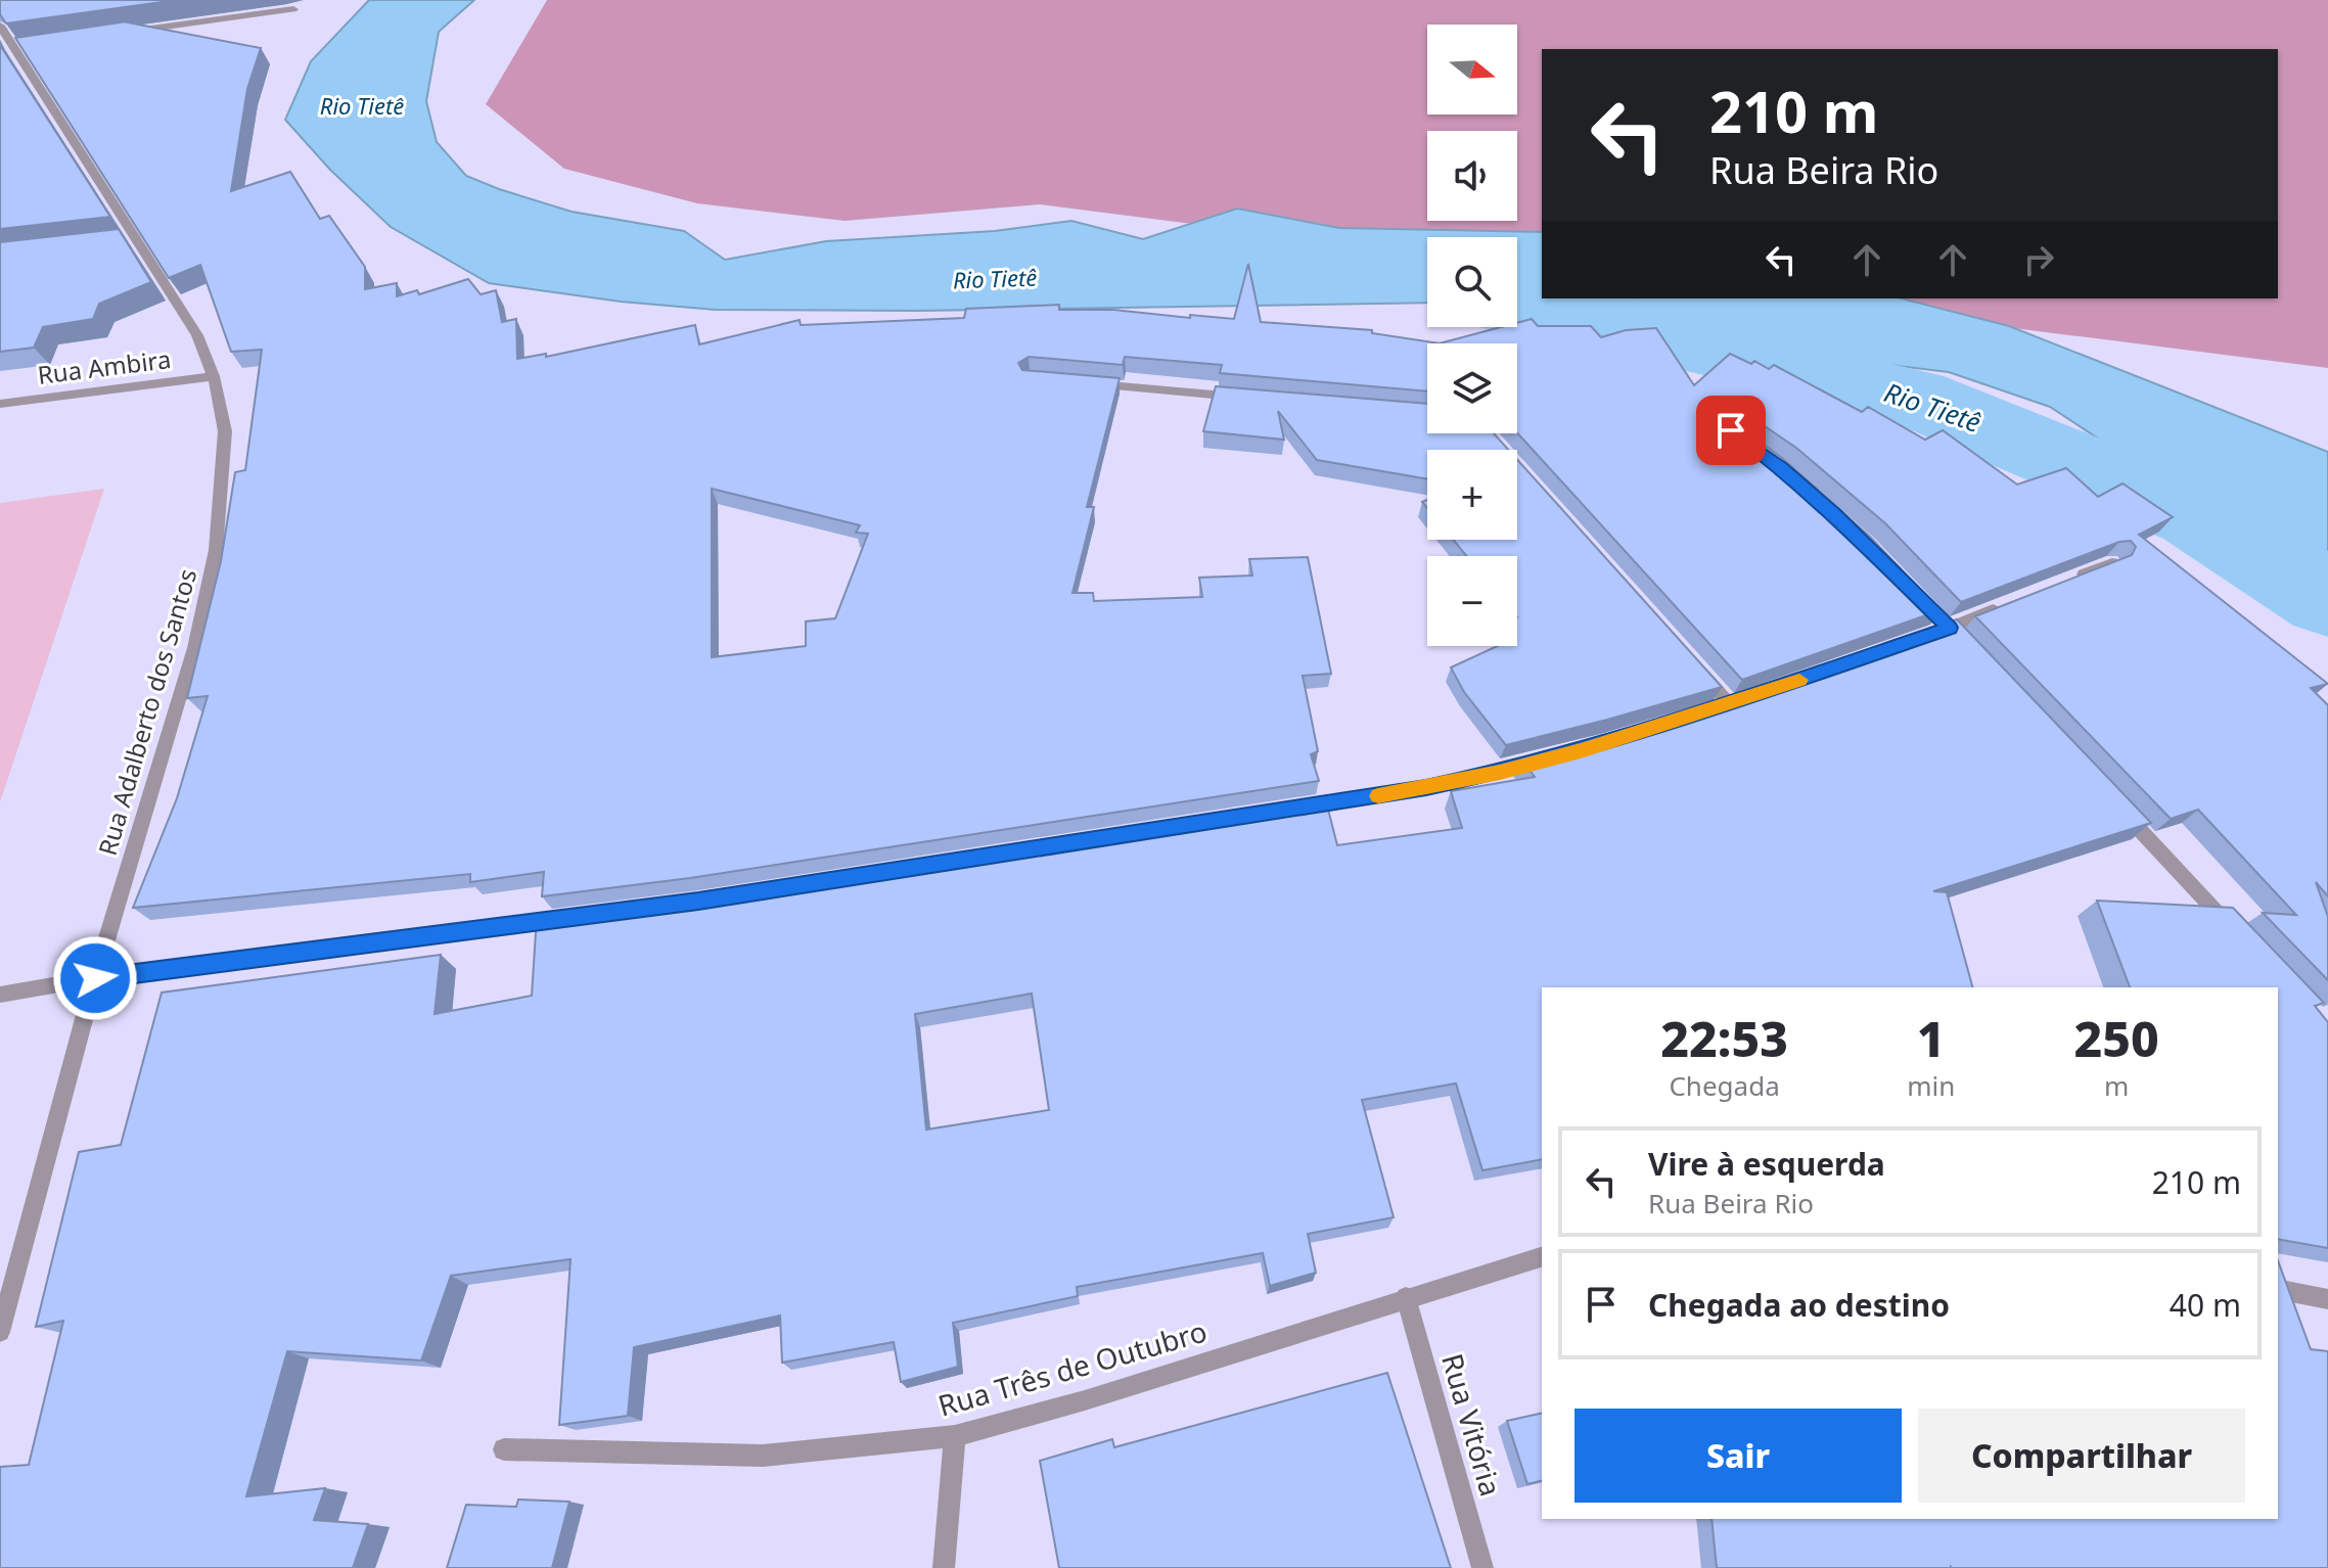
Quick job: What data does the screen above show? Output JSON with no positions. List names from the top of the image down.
{
  "streets": {
    "street": [
      "Rua Ambira",
      "Rua Adalberto dos Santos",
      "Rua Três de Outubro",
      "Rua Vitória"
    ]
  },
  "crossings": [
    ["Rua Ambira", "Rua Adalberto dos Santos"],
    ["Rua Três de Outubro", "Rua Vitória"]
  ],
  "water": ["Rio Tietê"],
  "north": "right",
  "page": {
    "map_buttons": ["+", "−"],
    "turn": ["210 m", "Rua Beira Rio"],
    "eta": [
      "22:53",
      "Chegada",
      "1",
      "min",
      "250",
      "m"
    ],
    "list": [
      {
        "name": "Vire à esquerda",
        "note": "Rua Beira Rio",
        "value": "210 m"
      },
      {
        "name": "Chegada ao destino",
        "value": "40 m"
      }
    ],
    "buttons": ["Sair", "Compartilhar"]
  }
}
